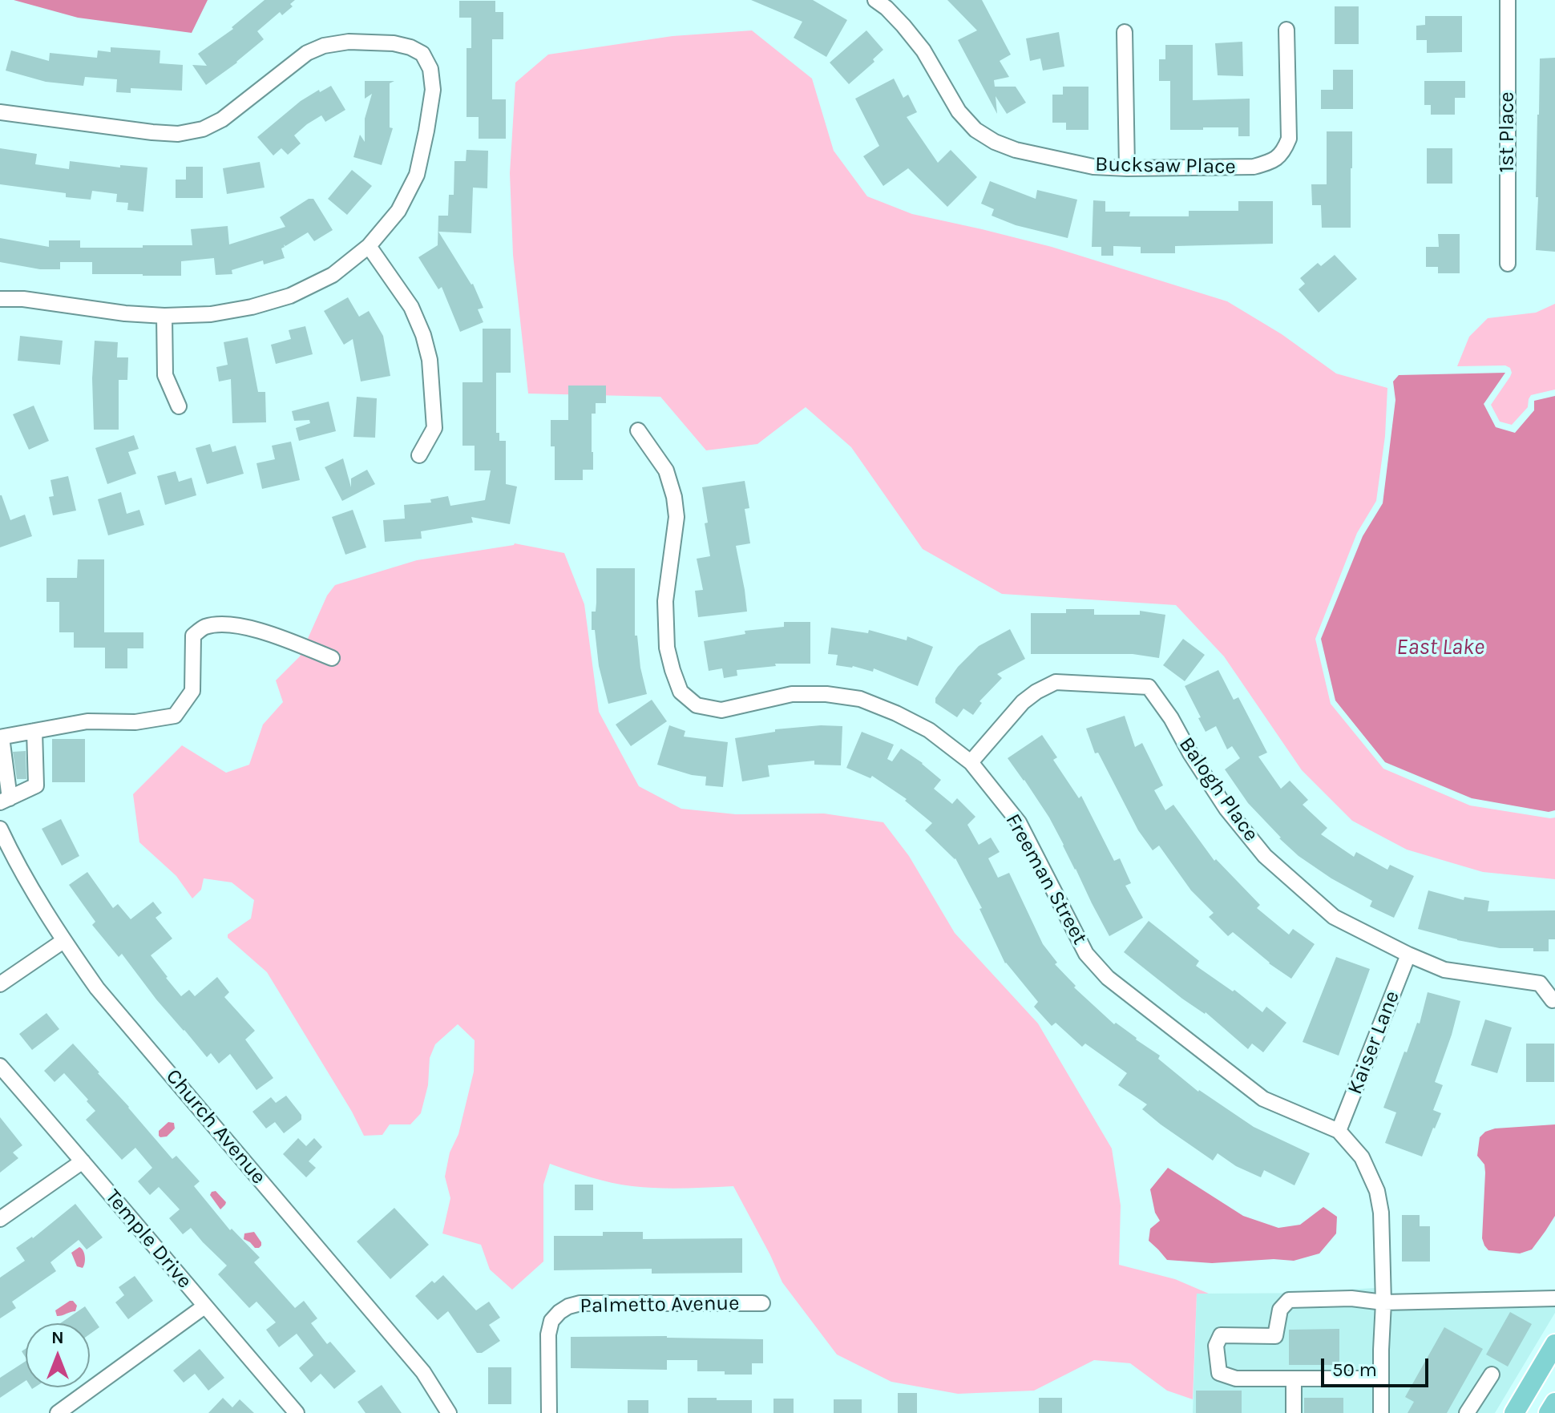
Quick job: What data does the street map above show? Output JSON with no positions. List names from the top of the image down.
{
  "streets": {
    "street": [
      "1st Place",
      "Bucksaw Place",
      "Balogh Place",
      "Freeman Street",
      "Kaiser Lane",
      "Church Avenue",
      "Temple Drive",
      "Palmetto Avenue"
    ]
  },
  "crossings": [
    ["Balogh Place", "Freeman Street"],
    ["Balogh Place", "Kaiser Lane"],
    ["Freeman Street", "Kaiser Lane"]
  ],
  "water": ["East Lake"],
  "scale_bar": "50 m",
  "north": "top"
}
